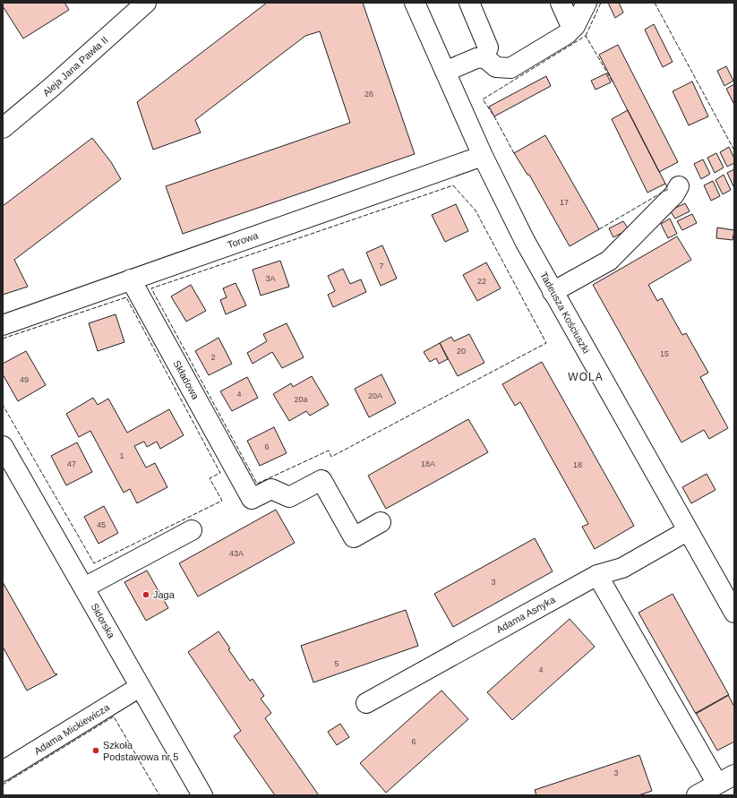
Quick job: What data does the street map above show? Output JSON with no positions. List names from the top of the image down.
{
  "streets": {
    "street": [
      "Aleja Jana Pawła II",
      "Torowa",
      "Tadeusza Kościuszki",
      "Składowa",
      "Adama Asnyka",
      "Sidorska",
      "Adama Mickiewicza"
    ]
  },
  "crossings": [
    ["Torowa", "Tadeusza Kościuszki"],
    ["Torowa", "Składowa"],
    ["Tadeusza Kościuszki", "Adama Asnyka"],
    ["Sidorska", "Adama Mickiewicza"]
  ],
  "districts": ["WOLA"],
  "places": ["Jaga", "Szkoła Podstawowa nr 5"],
  "house_numbers": [
    "26",
    "17",
    "7",
    "3A",
    "22",
    "20",
    "15",
    "2",
    "49",
    "4",
    "20A",
    "20a",
    "6",
    "1",
    "47",
    "18A",
    "18",
    "45",
    "43A",
    "3",
    "5",
    "4",
    "6",
    "3"
  ]
}
